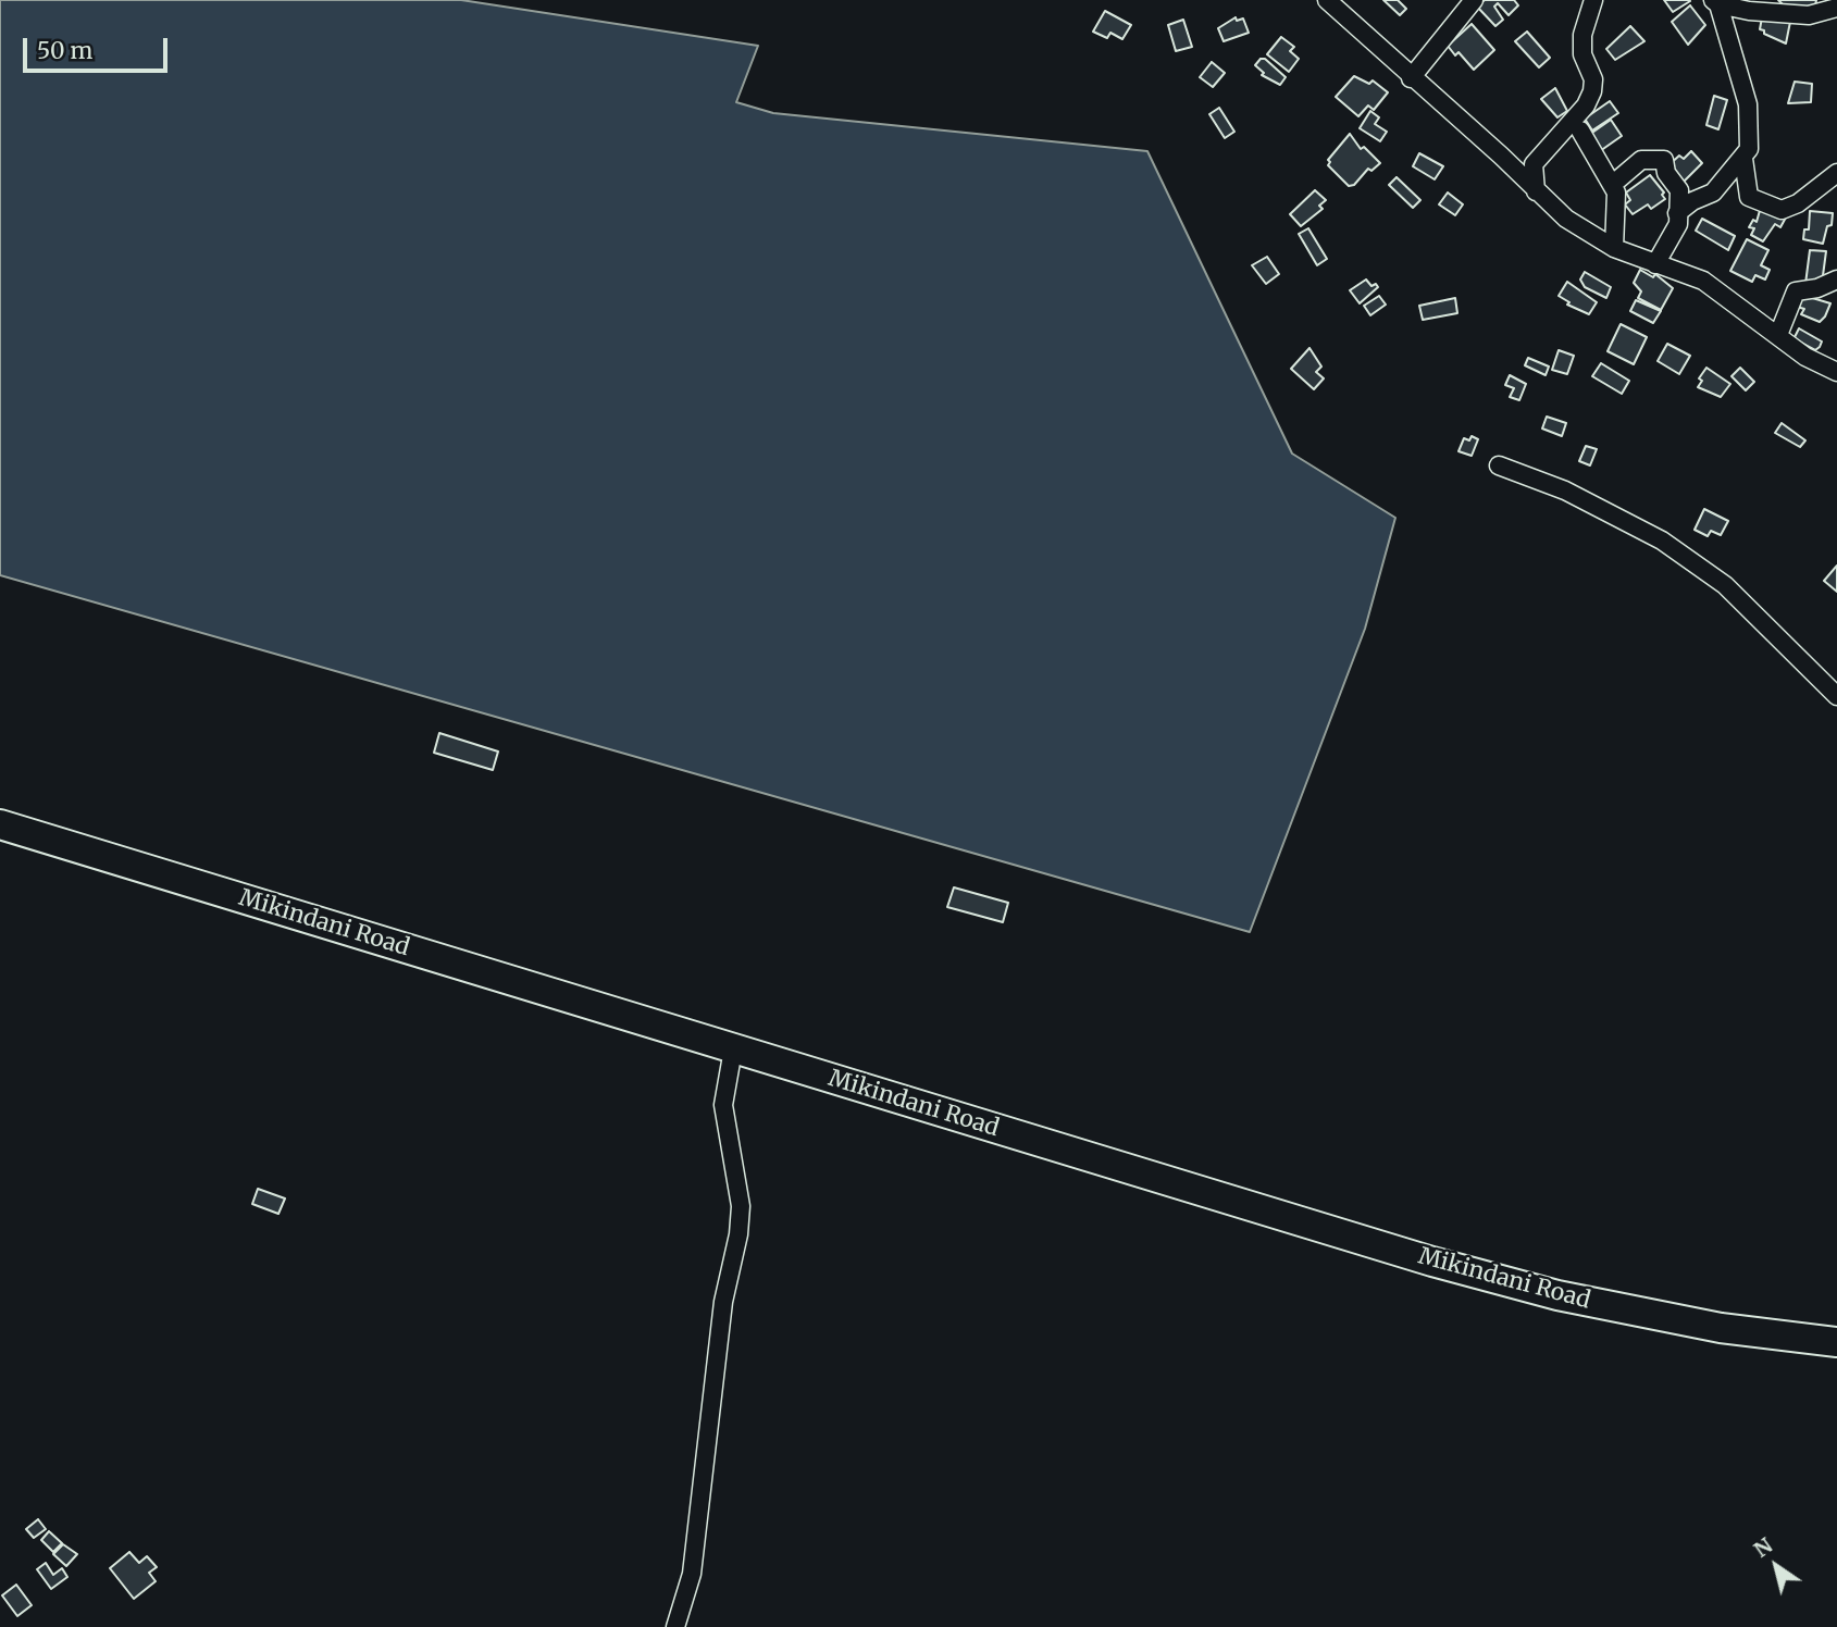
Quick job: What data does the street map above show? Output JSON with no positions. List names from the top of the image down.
{
  "streets": {
    "highway": ["Mikindani Road"]
  },
  "scale_bar": "50 m",
  "north": "top left"
}
